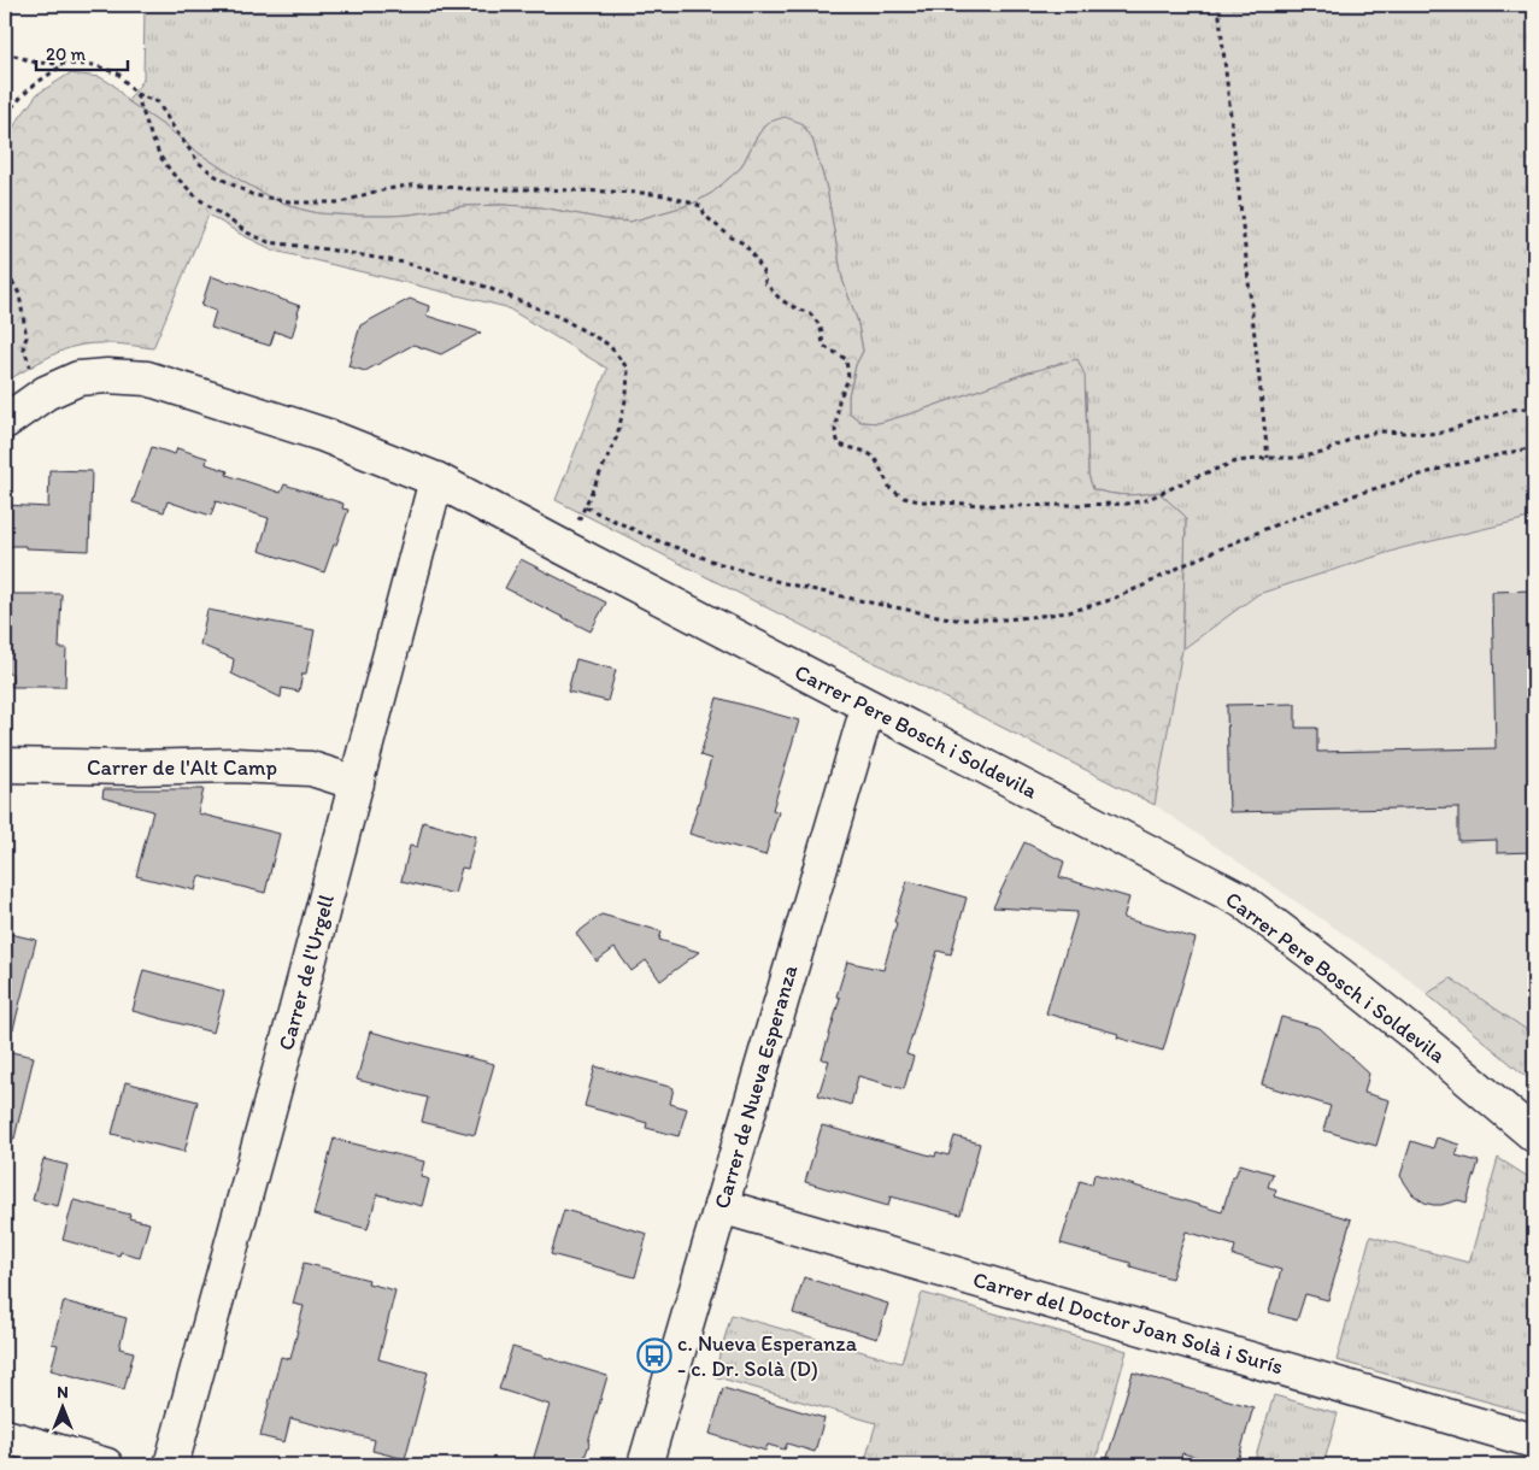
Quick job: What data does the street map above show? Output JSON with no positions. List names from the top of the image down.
{
  "streets": {
    "street": [
      "Carrer Pere Bosch i Soldevila",
      "Carrer de l'Alt Camp",
      "Carrer de l'Urgell",
      "Carrer de Nueva Esperanza",
      "Carrer del Doctor Joan Solà i Surís"
    ]
  },
  "crossings": [
    ["Carrer Pere Bosch i Soldevila", "Carrer de l'Urgell"],
    ["Carrer Pere Bosch i Soldevila", "Carrer de Nueva Esperanza"],
    ["Carrer de l'Alt Camp", "Carrer de l'Urgell"],
    ["Carrer de Nueva Esperanza", "Carrer del Doctor Joan Solà i Surís"]
  ],
  "places": {
    "bus stop": ["c. Nueva Esperanza - c. Dr. Solà (D)"]
  },
  "scale_bar": "20 m",
  "north": "top"
}
